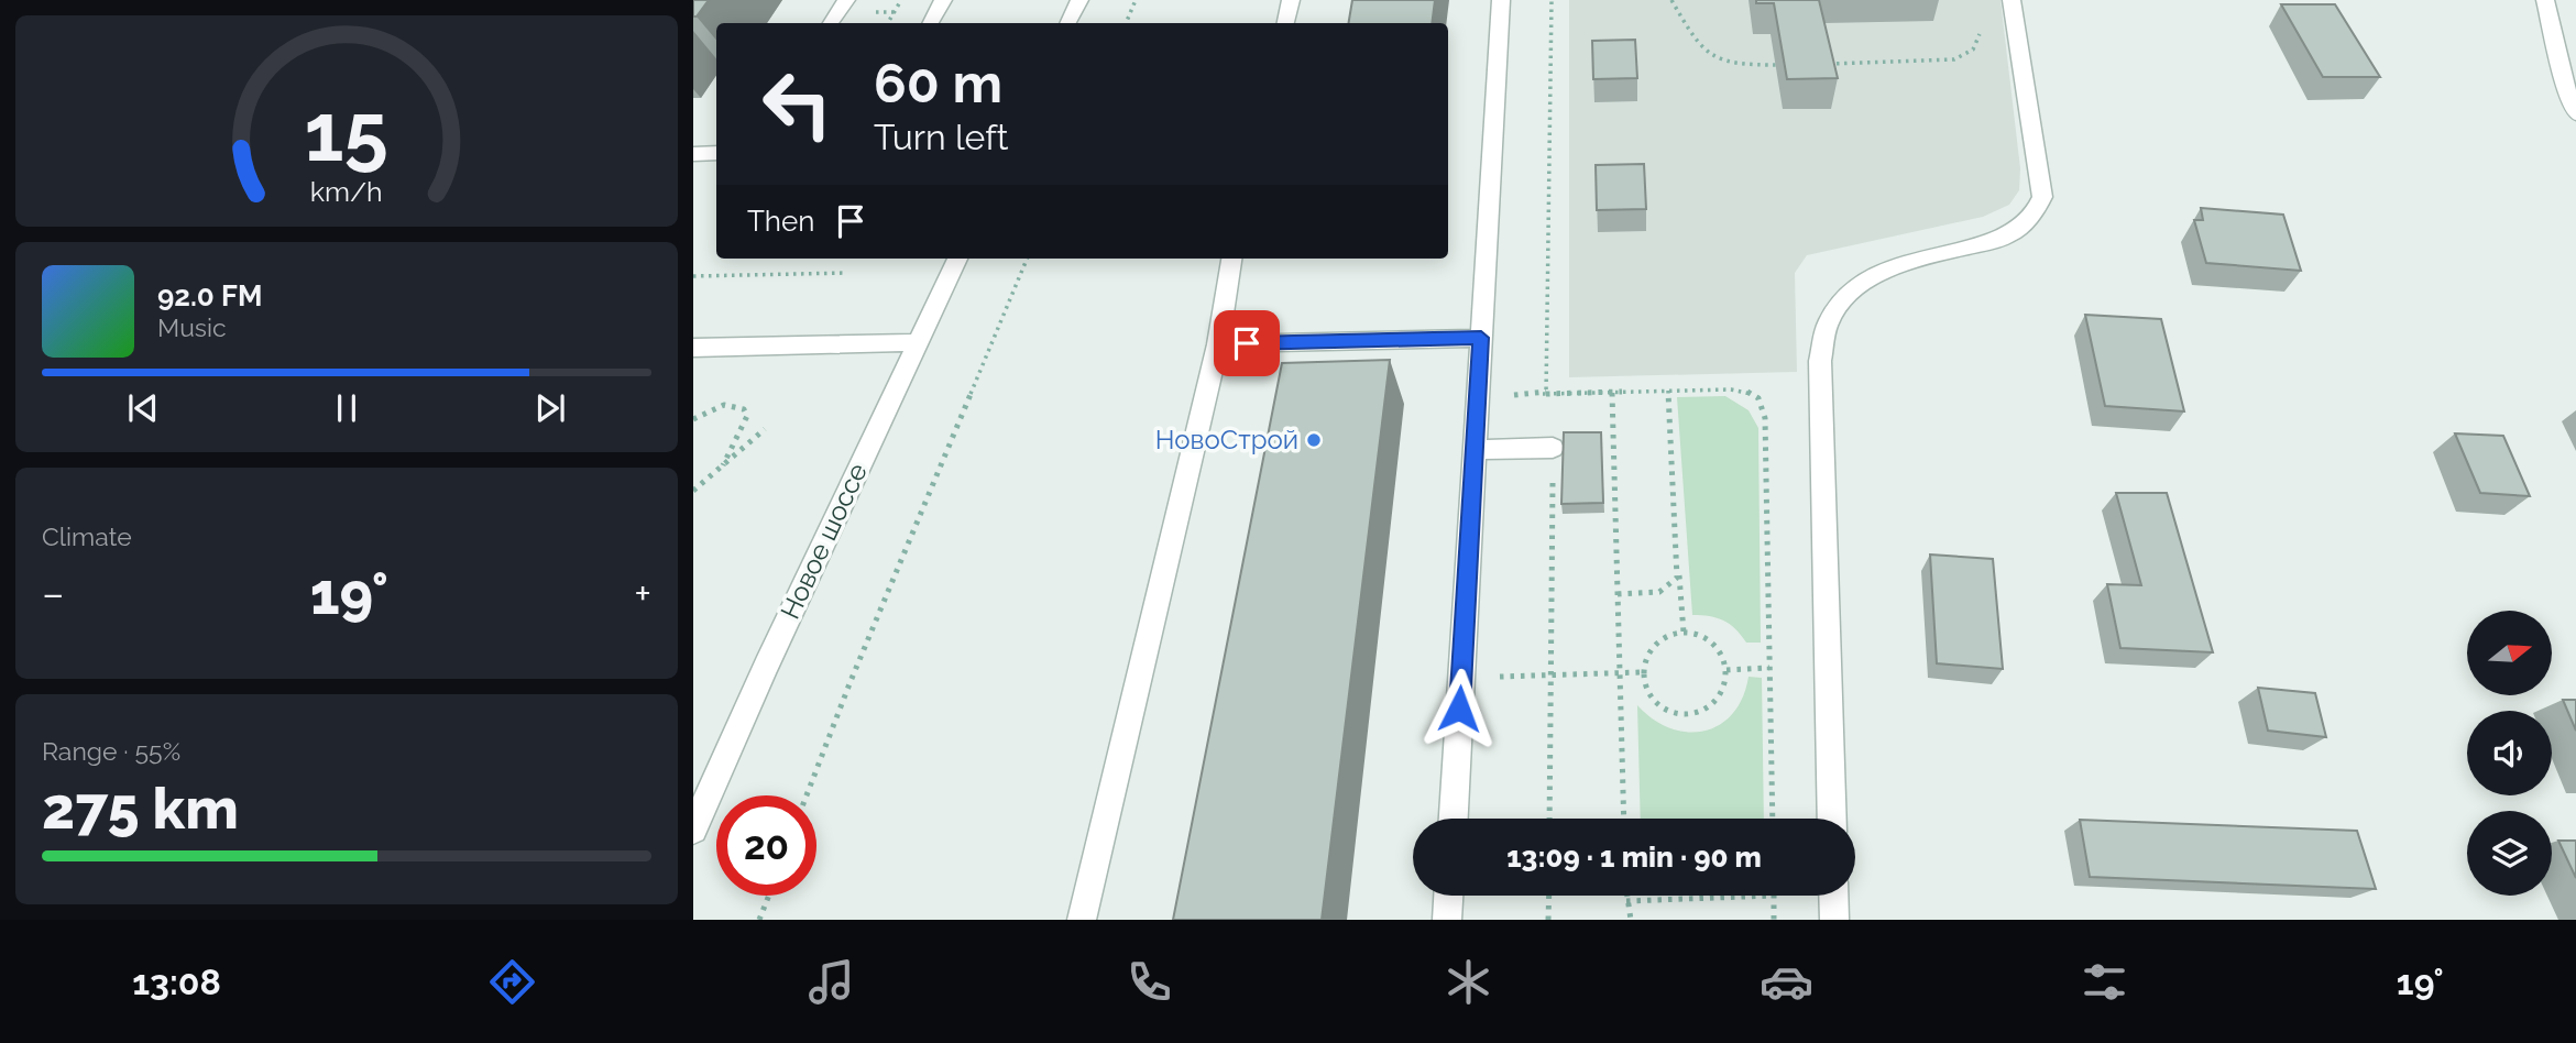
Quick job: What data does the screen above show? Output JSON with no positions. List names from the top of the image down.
{
  "streets": {
    "street": ["Новое шоссе"]
  },
  "places": ["НовоСтрой"],
  "north": "right",
  "page": {
    "turn": ["60 m", "Turn left"],
    "then": "Then",
    "song": ["92.0 FM", "Music"],
    "tile": [
      "Climate",
      ["Range · 55%", "275 km"]
    ],
    "heat": ["−", "19°", "+"],
    "limit": "20",
    "trip": "13:09 · 1 min · 90 m",
    "tabs": ["13:08", "19°"],
    "gauge": ["15", "km/h"]
  }
}
